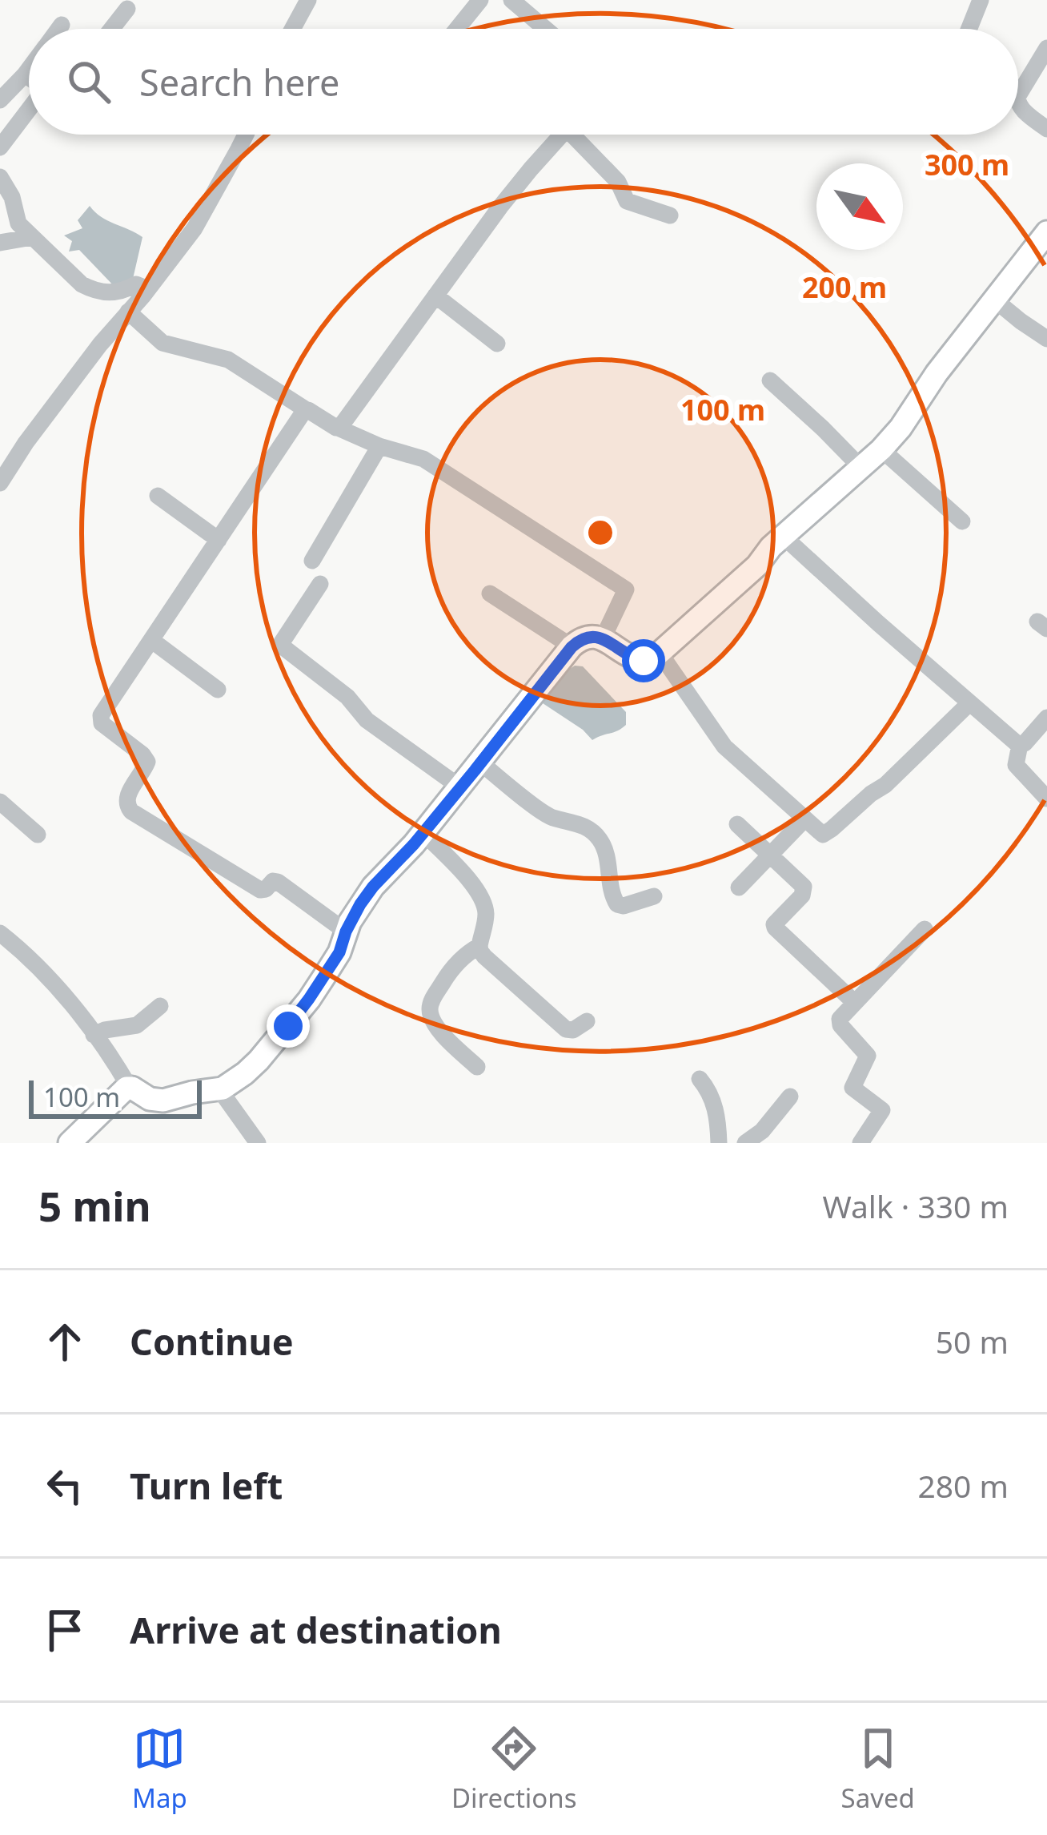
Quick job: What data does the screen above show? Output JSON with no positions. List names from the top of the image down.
{
  "scale_bar": "100 m",
  "north": "bottom right",
  "page": {
    "search": "Search here",
    "scale": "100 m",
    "heading": ["5 min", "Walk · 330 m"],
    "list": [
      ["Continue", "50 m"],
      ["Turn left", "280 m"],
      "Arrive at destination"
    ],
    "nav": ["Map", "Directions", "Saved"]
  },
  "rings": ["300 m", "200 m", "100 m"]
}
